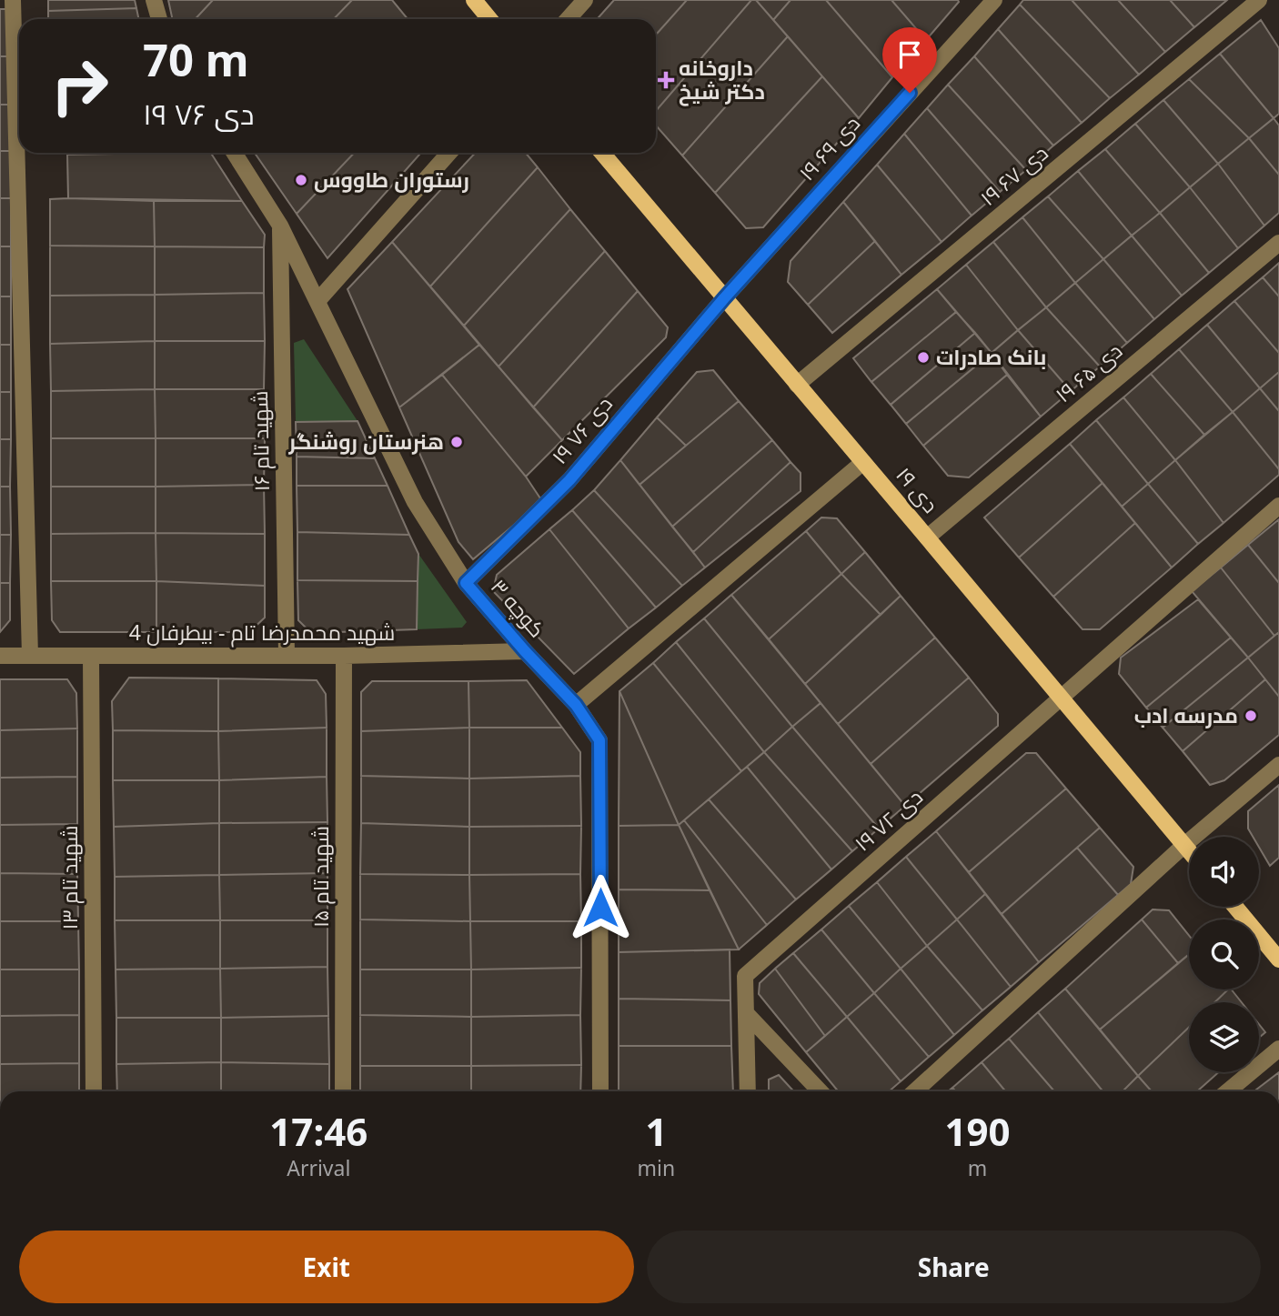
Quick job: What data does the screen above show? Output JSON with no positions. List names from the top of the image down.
{
  "streets": {
    "main road": ["۱۹ دی"],
    "street": [
      "۱۹ دی ۶۹",
      "۱۹ دی ۶۷",
      "۱۹ دی ۶۵",
      "۱۹ دی ۷۶",
      "شهید تام ۱۶",
      "کوچه ۳",
      "شهید محمدرضا تام - بیطرفان 4",
      "۱۹ دی ۷۲",
      "شهید تام ۱۵",
      "شهید تام ۱۳"
    ]
  },
  "crossings": [
    ["۱۹ دی ۶۹", "۱۹ دی ۷۶"],
    ["۱۹ دی ۶۹", "۱۹ دی"],
    ["۱۹ دی ۶۷", "۱۹ دی"],
    ["۱۹ دی ۶۵", "۱۹ دی"],
    ["۱۹ دی ۷۶", "۱۹ دی"],
    ["۱۹ دی ۷۶", "کوچه ۳"],
    ["شهید تام ۱۶", "کوچه ۳"],
    ["شهید تام ۱۶", "شهید محمدرضا تام - بیطرفان 4"],
    ["۱۹ دی", "۱۹ دی ۷۲"],
    ["کوچه ۳", "شهید محمدرضا تام - بیطرفان 4"],
    ["شهید محمدرضا تام - بیطرفان 4", "شهید تام ۱۵"],
    ["شهید محمدرضا تام - بیطرفان 4", "شهید تام ۱۳"]
  ],
  "places": {
    "health": ["داروخانه دکتر شیخ"],
    "other": [
      "رستوران طاووس",
      "بانک صادرات",
      "هنرستان روشنگر",
      "مدرسه ادب"
    ]
  },
  "page": {
    "turn": ["70 m", "۱۹ دی ۷۶"],
    "eta": [
      "17:46",
      "Arrival",
      "1",
      "min",
      "190",
      "m"
    ],
    "buttons": ["Exit", "Share"]
  }
}
